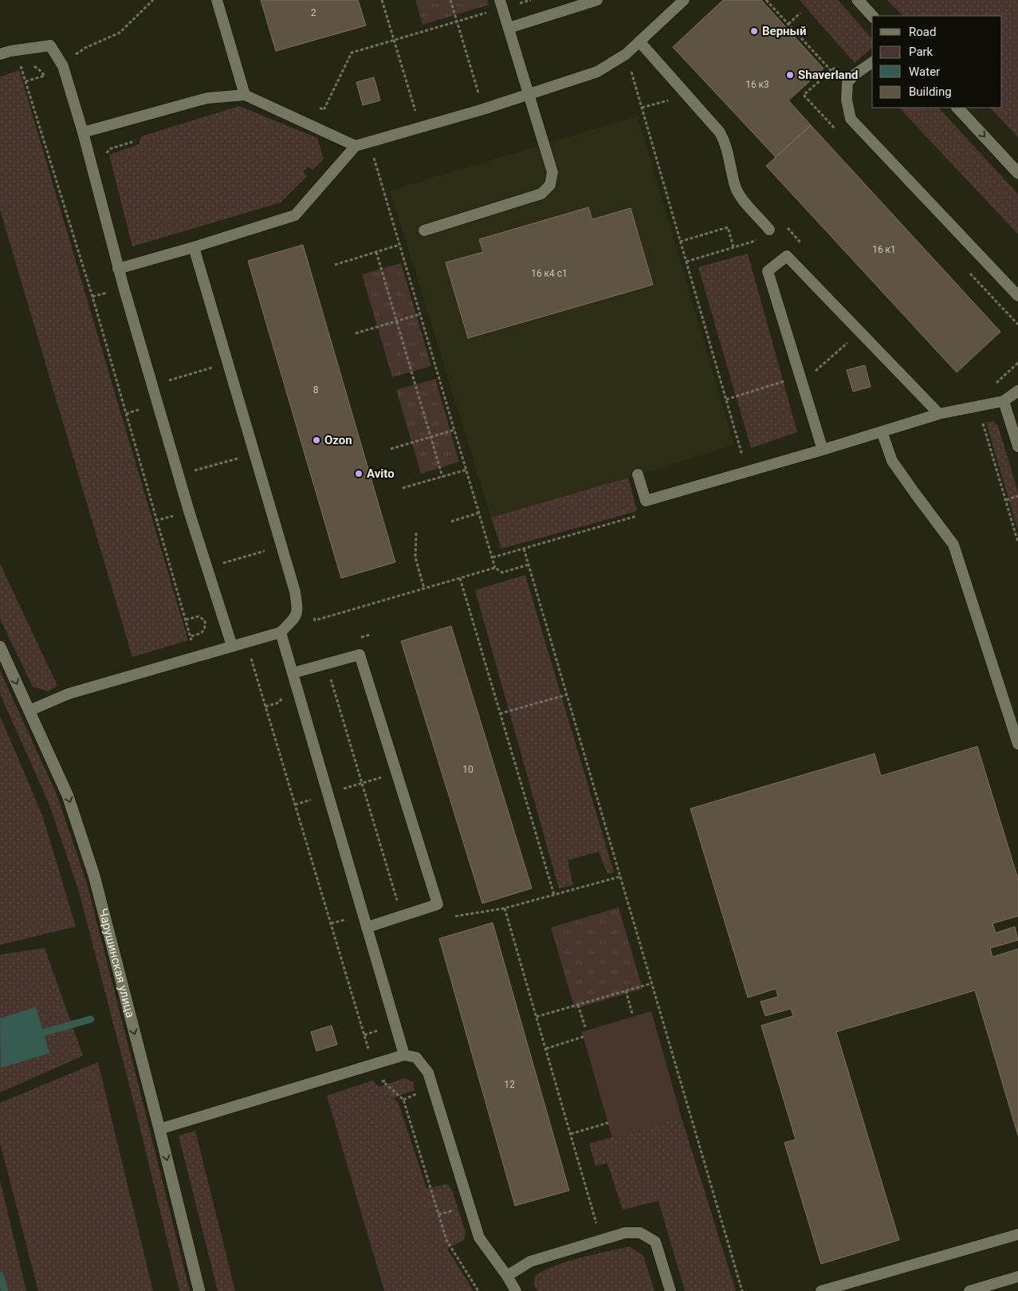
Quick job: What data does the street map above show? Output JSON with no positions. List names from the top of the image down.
{
  "streets": {
    "street": ["Чарушинская улица"]
  },
  "one_way": ["Чарушинская улица"],
  "places": [
    "Верный",
    "Shaverland",
    "Ozon",
    "Avito"
  ],
  "house_numbers": [
    "2",
    "16 к3",
    "16 к1",
    "16 к4 с1",
    "8",
    "10",
    "12"
  ],
  "legend": [
    "Road",
    "Park",
    "Water",
    "Building"
  ]
}
